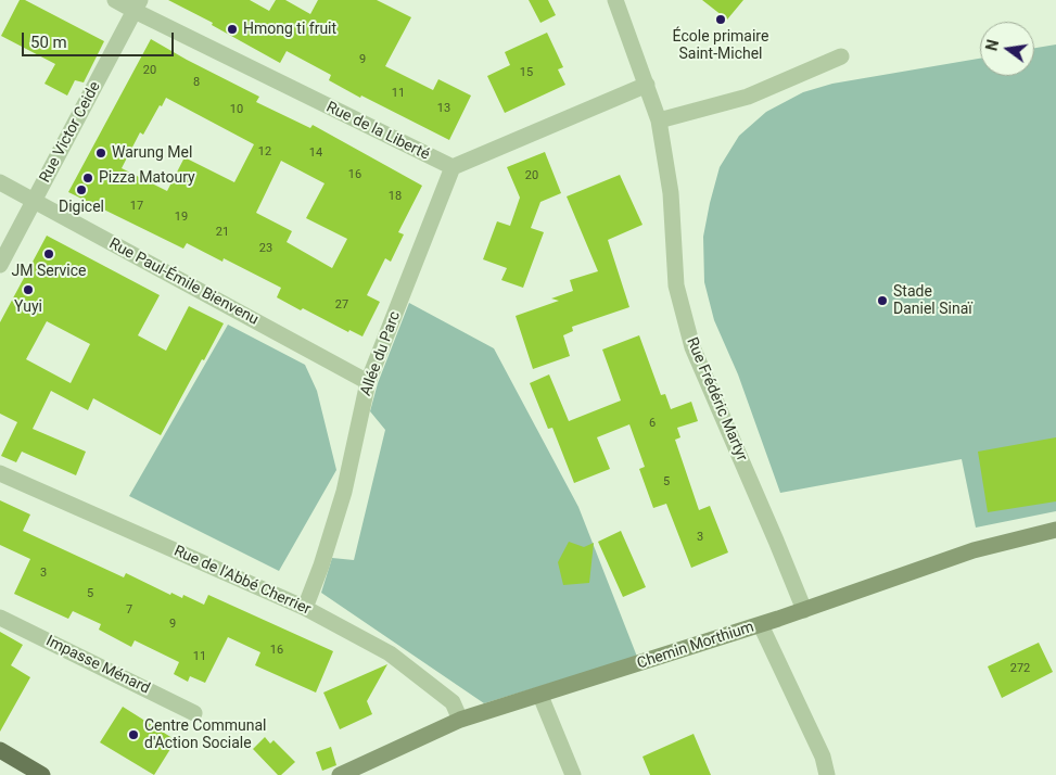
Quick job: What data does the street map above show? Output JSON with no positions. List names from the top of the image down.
{
  "streets": {
    "street": [
      "Rue de la Liberté",
      "Rue Victor Ceide",
      "Rue Paul-Émile Bienvenu",
      "Allée du Parc",
      "Rue Frédéric Martyr",
      "Rue de l'Abbé Cherrier",
      "Chemin Morthium",
      "Impasse Ménard"
    ]
  },
  "crossings": [
    ["Rue de la Liberté", "Rue Victor Ceide"],
    ["Rue de la Liberté", "Allée du Parc"],
    ["Rue Victor Ceide", "Rue Paul-Émile Bienvenu"],
    ["Rue Paul-Émile Bienvenu", "Allée du Parc"],
    ["Allée du Parc", "Rue de l'Abbé Cherrier"],
    ["Rue Frédéric Martyr", "Chemin Morthium"],
    ["Rue de l'Abbé Cherrier", "Chemin Morthium"]
  ],
  "places": [
    "École primaire Saint-Michel",
    "Hmong ti fruit",
    "Warung Mel",
    "Pizza Matoury",
    "Digicel",
    "JM Service",
    "Yuyi",
    "Stade Daniel Sinaï",
    "Centre Communal d'Action Sociale"
  ],
  "house_numbers": [
    "9",
    "20",
    "15",
    "8",
    "11",
    "13",
    "10",
    "12",
    "14",
    "16",
    "20",
    "18",
    "17",
    "19",
    "21",
    "23",
    "27",
    "6",
    "5",
    "3",
    "3",
    "5",
    "7",
    "9",
    "16",
    "11",
    "272"
  ],
  "scale_bar": "50 m",
  "north": "left"
}
